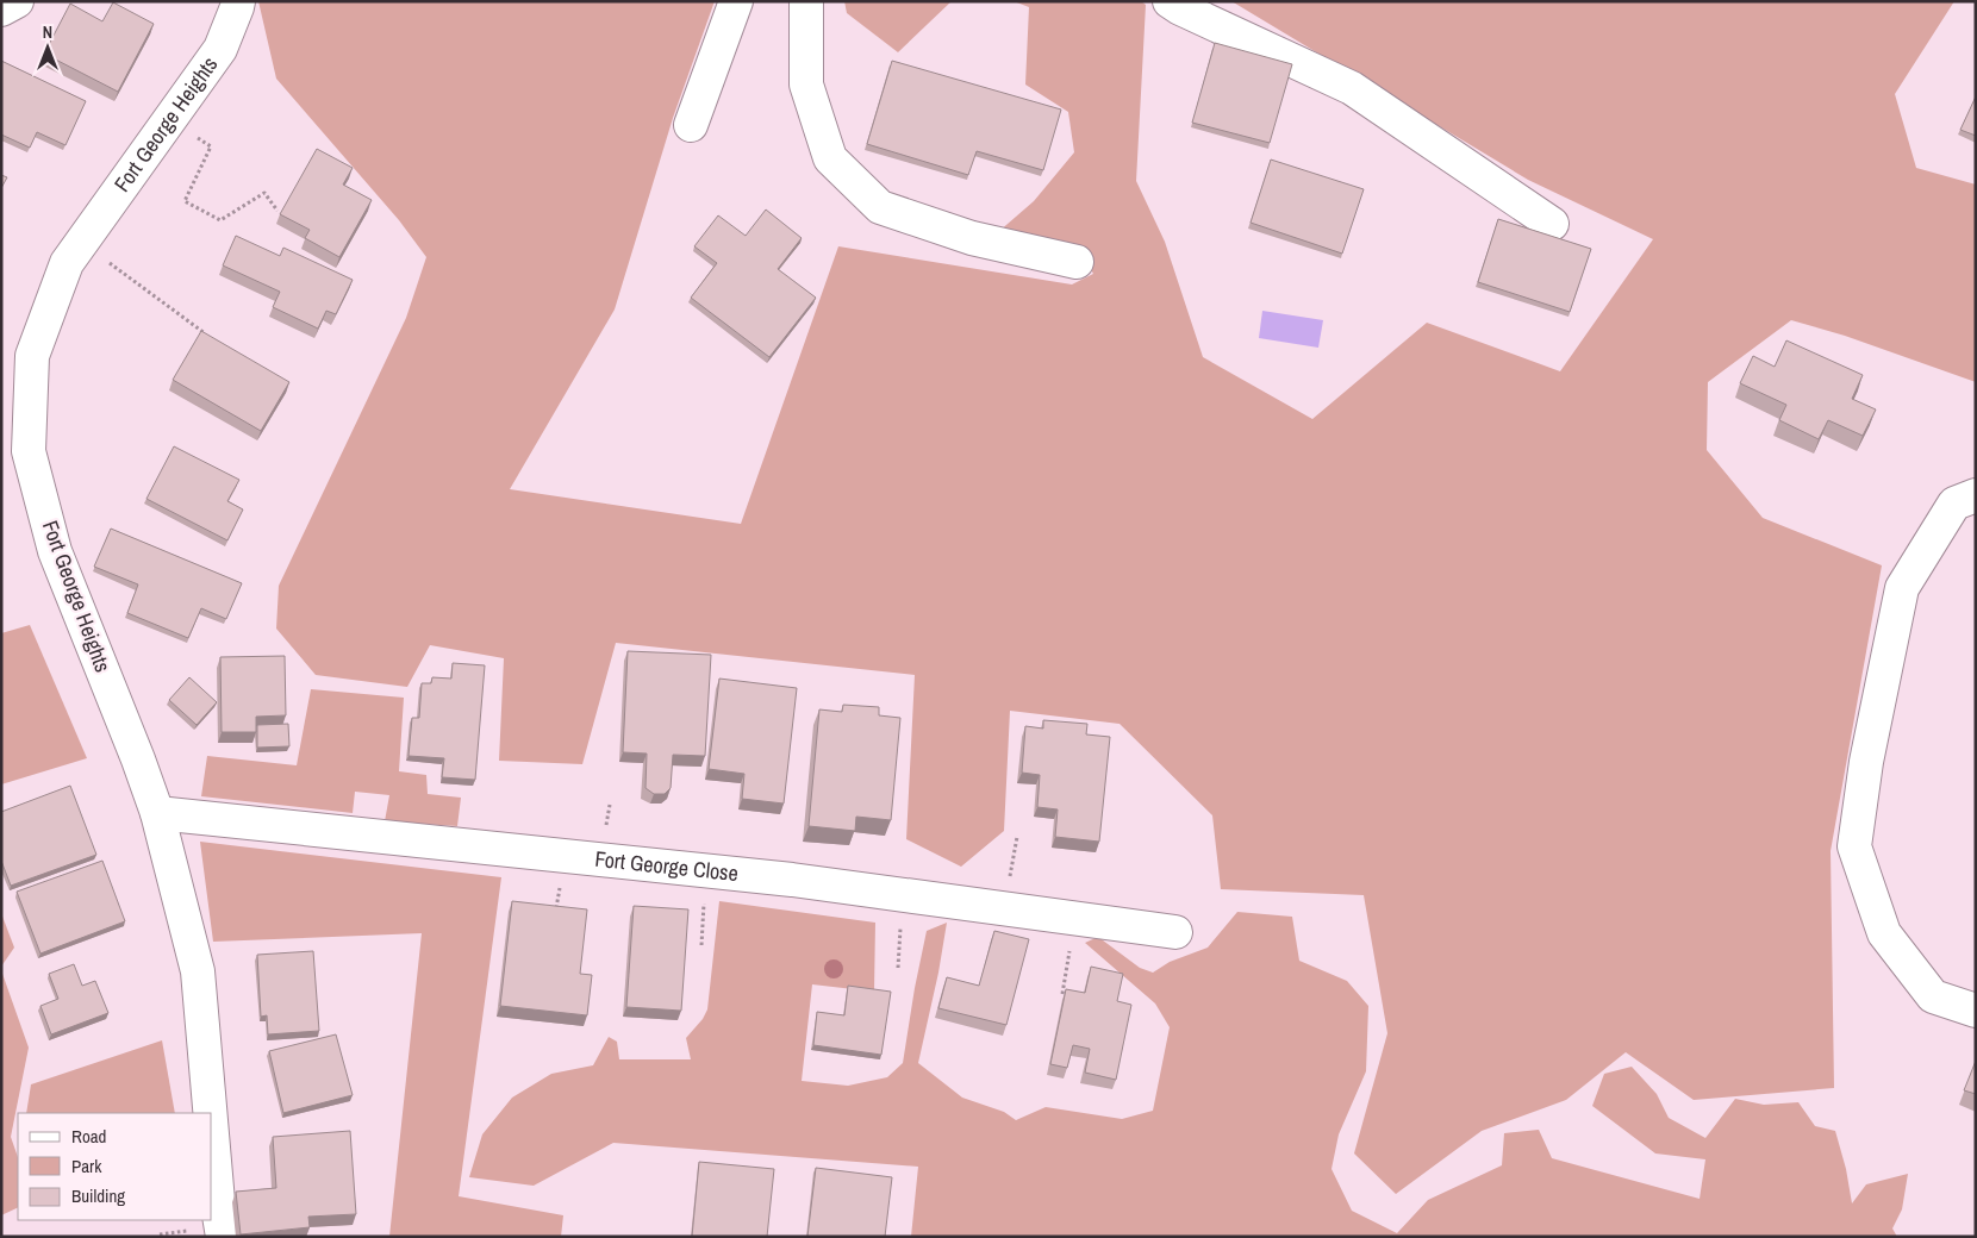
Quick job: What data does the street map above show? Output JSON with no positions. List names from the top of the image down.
{
  "streets": {
    "street": ["Fort George Heights", "Fort George Close"]
  },
  "crossings": [
    ["Fort George Heights", "Fort George Close"]
  ],
  "legend": ["Road", "Park", "Building"],
  "north": "top"
}
